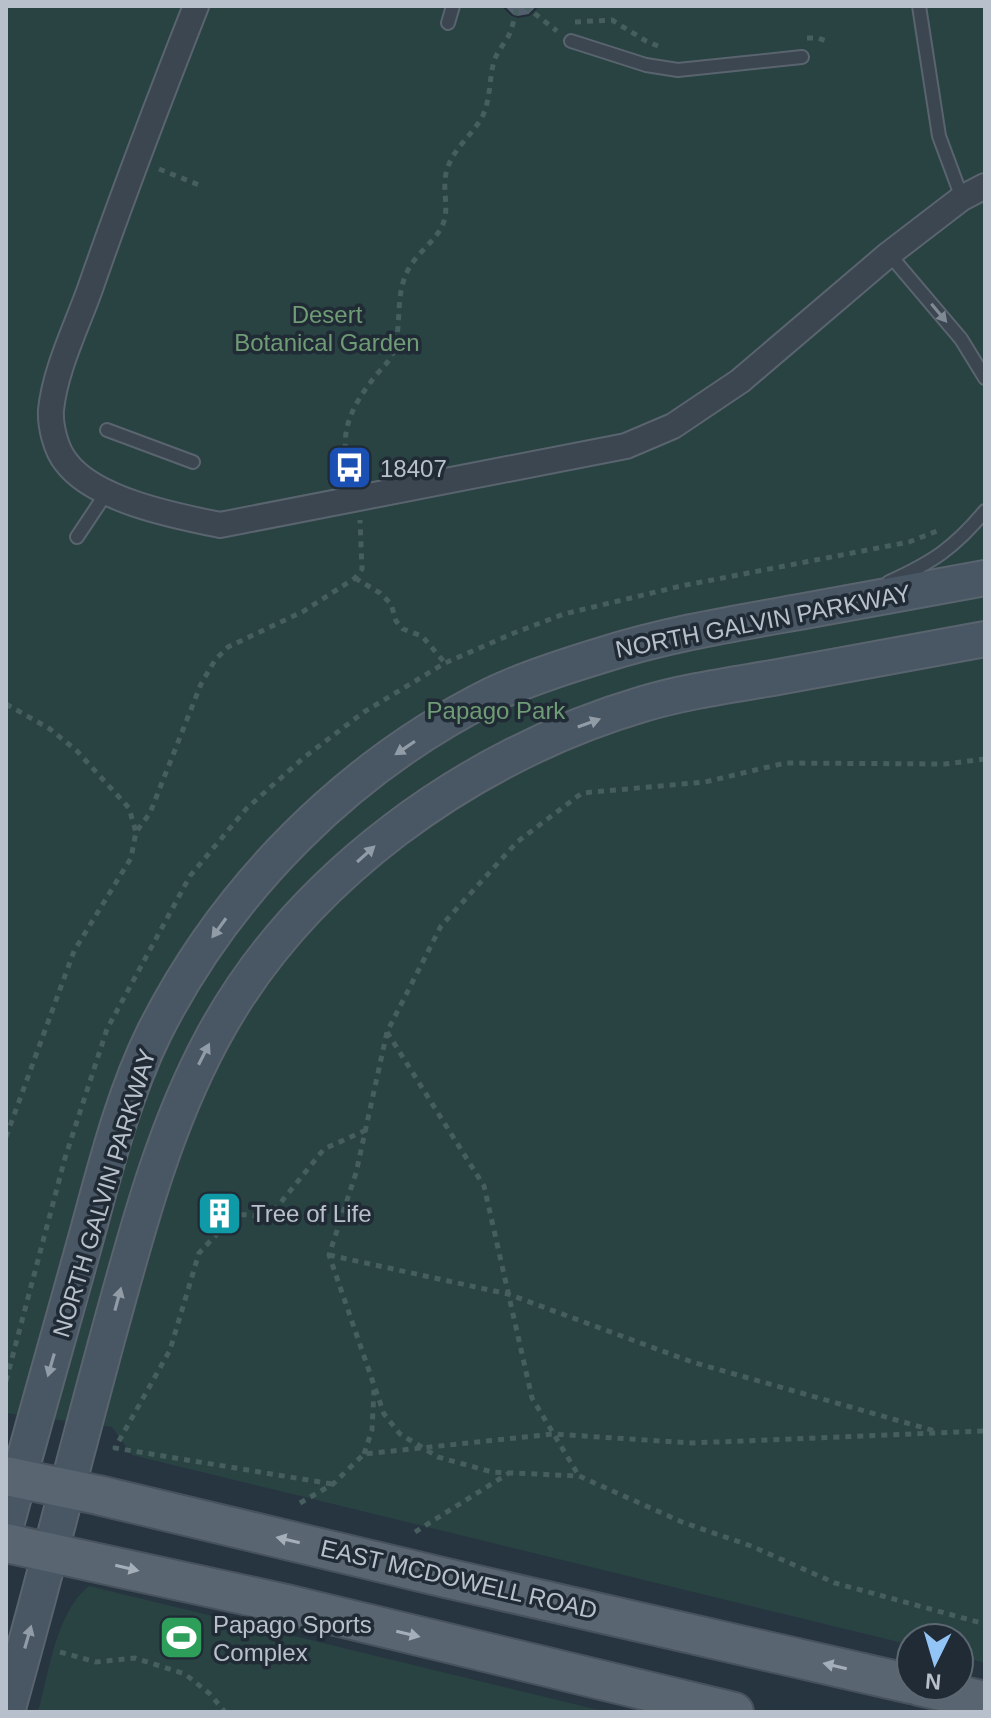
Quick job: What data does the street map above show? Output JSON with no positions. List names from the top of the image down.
{
  "streets": {
    "main road": ["NORTH GALVIN PARKWAY", "EAST MCDOWELL ROAD"]
  },
  "crossings": [
    ["NORTH GALVIN PARKWAY", "EAST MCDOWELL ROAD"]
  ],
  "parks": ["Desert Botanical Garden", "Papago Park"],
  "places": {
    "bus stop": ["18407"],
    "building": ["Tree of Life"],
    "sports": ["Papago Sports Complex"]
  },
  "north": "bottom"
}
